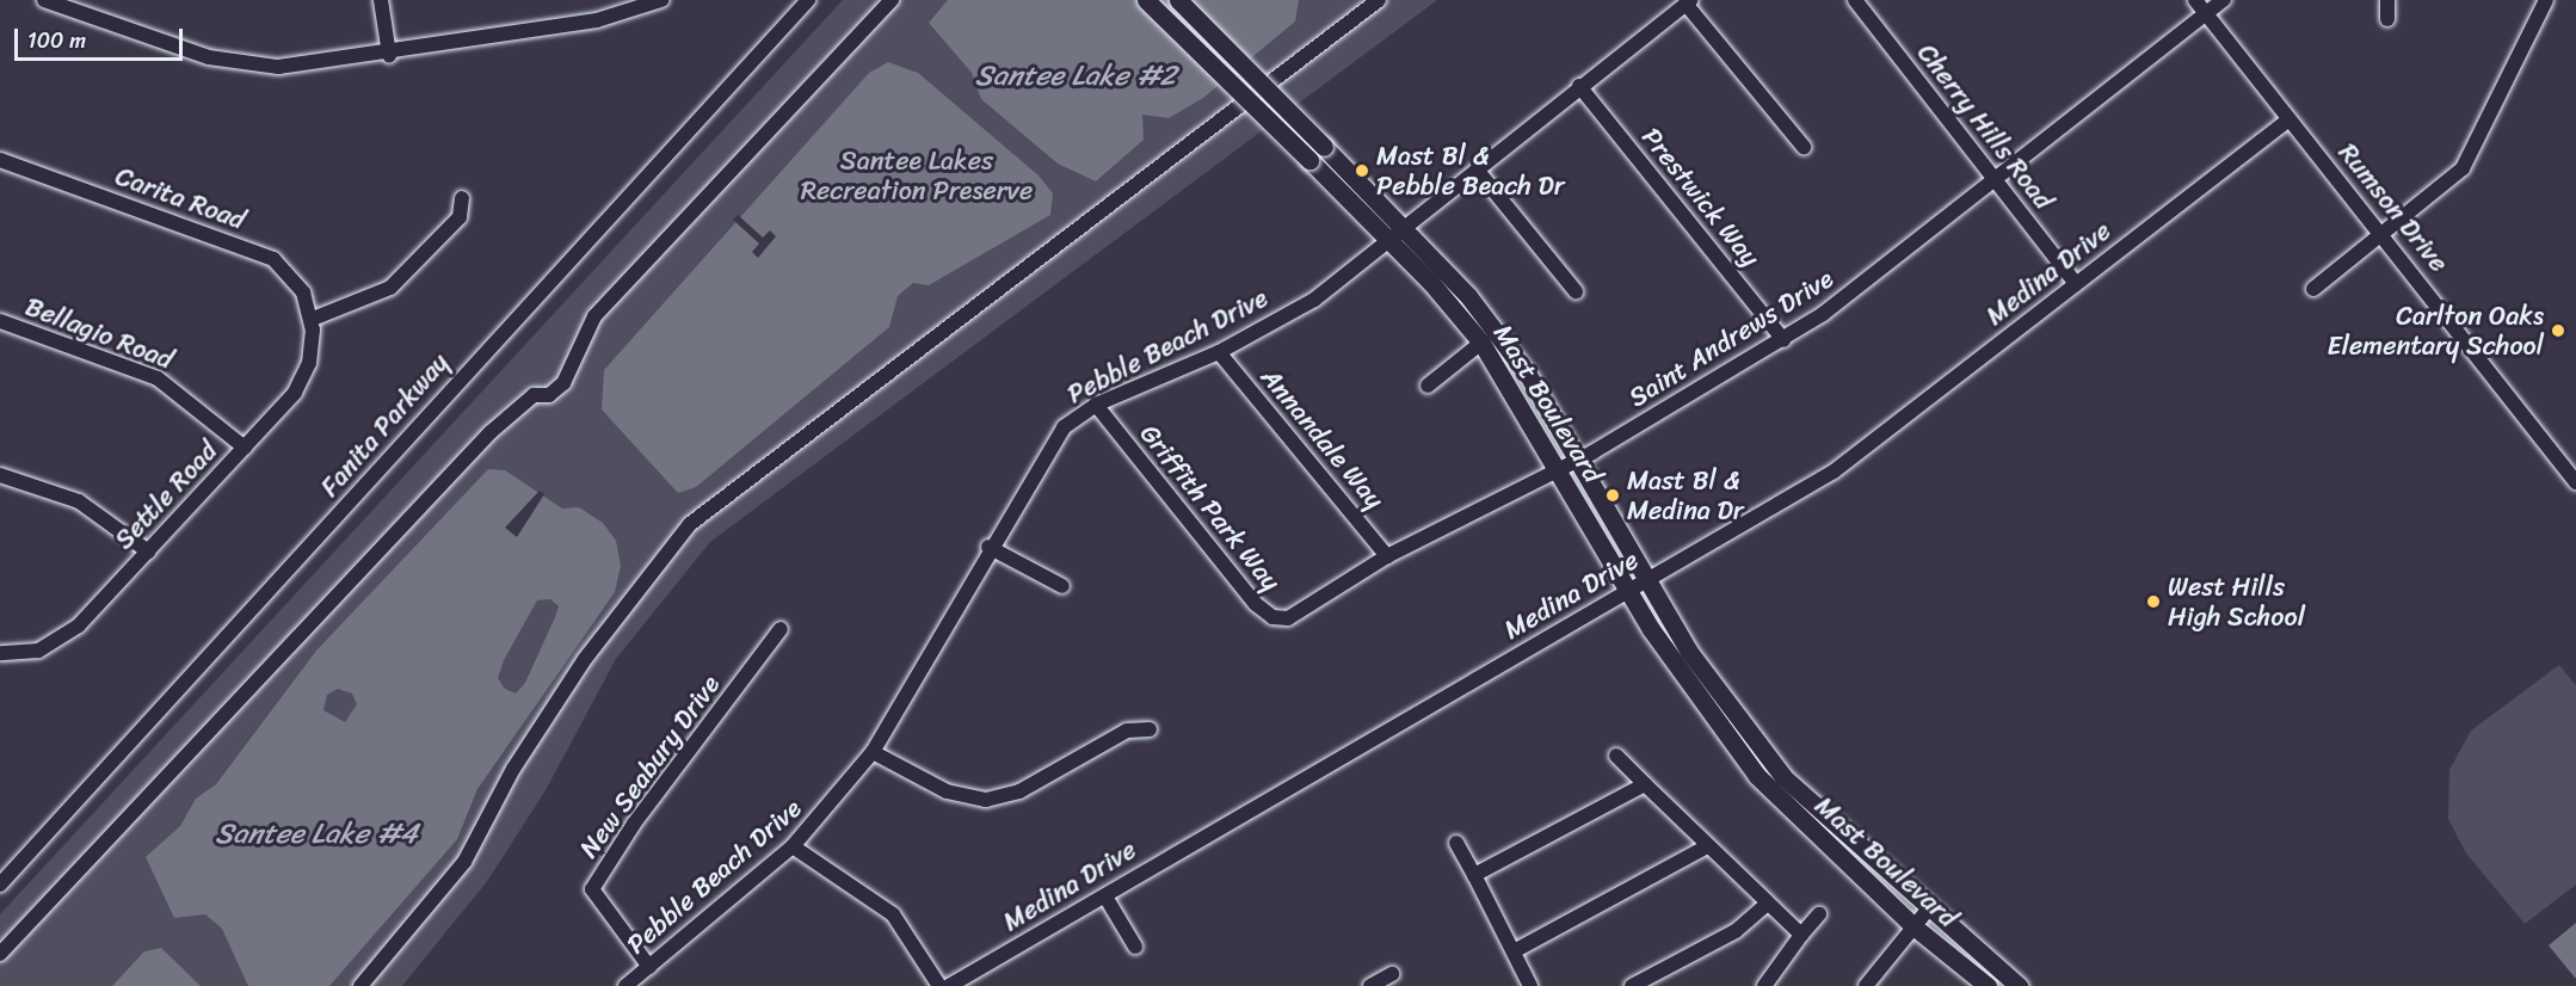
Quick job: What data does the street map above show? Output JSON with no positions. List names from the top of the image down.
{
  "streets": {
    "main road": ["Mast Boulevard"],
    "street": [
      "Cherry Hills Road",
      "Prestwick Way",
      "Carita Road",
      "Rumson Drive",
      "Medina Drive",
      "Bellagio Road",
      "Saint Andrews Drive",
      "Pebble Beach Drive",
      "Fanita Parkway",
      "Annandale Way",
      "Settle Road",
      "Griffith Park Way",
      "New Seabury Drive"
    ]
  },
  "crossings": [
    ["Cherry Hills Road", "Medina Drive"],
    ["Cherry Hills Road", "Saint Andrews Drive"],
    ["Prestwick Way", "Saint Andrews Drive"],
    ["Prestwick Way", "Pebble Beach Drive"],
    ["Carita Road", "Settle Road"],
    ["Rumson Drive", "Medina Drive"],
    ["Rumson Drive", "Saint Andrews Drive"],
    ["Medina Drive", "Mast Boulevard"],
    ["Bellagio Road", "Settle Road"],
    ["Saint Andrews Drive", "Mast Boulevard"],
    ["Saint Andrews Drive", "Annandale Way"],
    ["Saint Andrews Drive", "Griffith Park Way"],
    ["Pebble Beach Drive", "Mast Boulevard"],
    ["Pebble Beach Drive", "Annandale Way"],
    ["Pebble Beach Drive", "Griffith Park Way"],
    ["Pebble Beach Drive", "New Seabury Drive"]
  ],
  "water": ["Santee Lake #2", "Santee Lake #4"],
  "parks": ["Santee Lakes Recreation Preserve"],
  "places": [
    "Mast Bl & Pebble Beach Dr",
    "Carlton Oaks Elementary School",
    "Mast Bl & Medina Dr",
    "West Hills High School"
  ],
  "scale_bar": "100 m"
}
